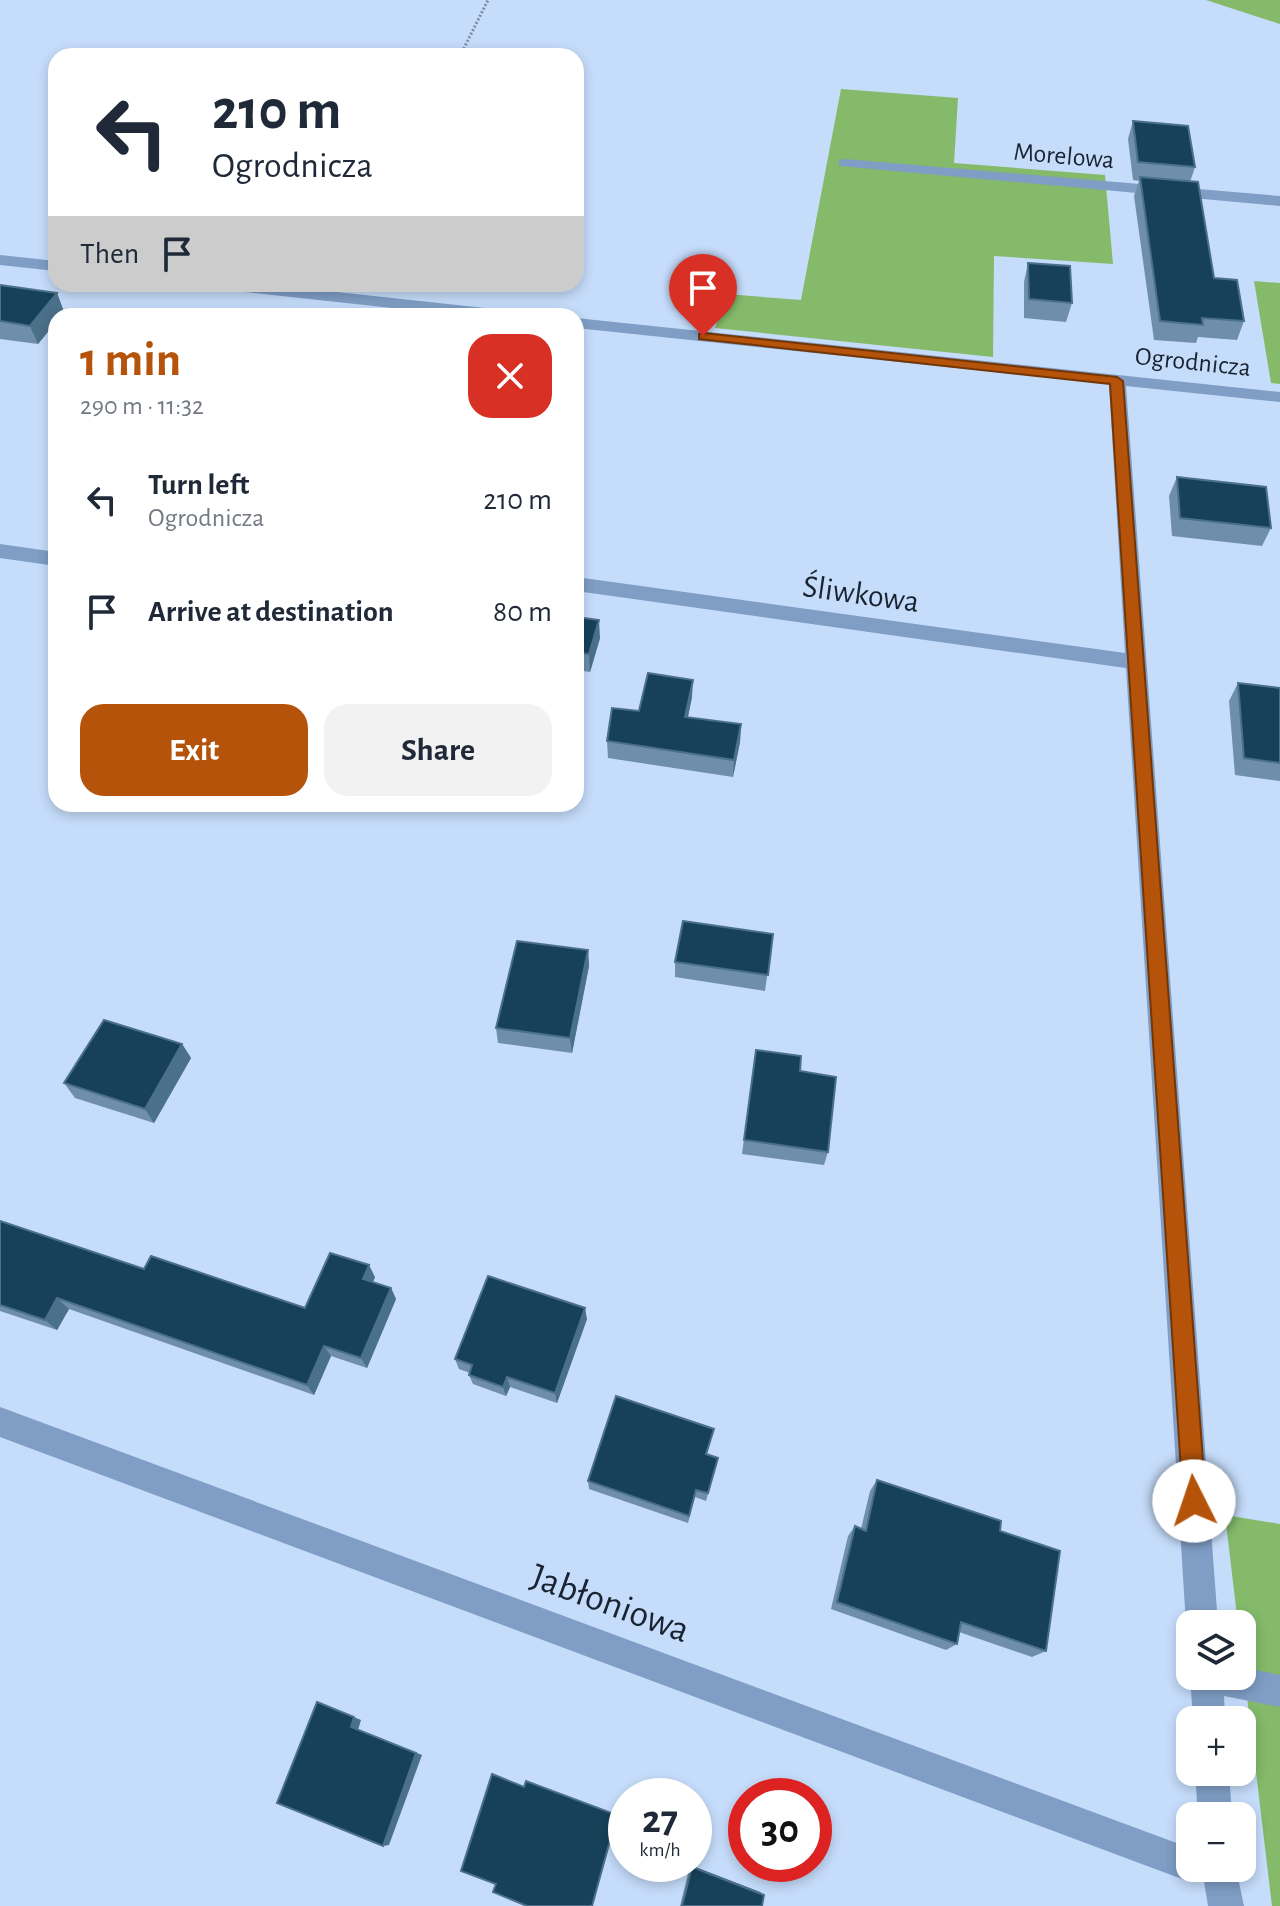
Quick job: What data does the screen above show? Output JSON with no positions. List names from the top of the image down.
{
  "streets": {
    "street": [
      "Morelowa",
      "Ogrodnicza",
      "Śliwkowa",
      "Jabłoniowa"
    ]
  },
  "page": {
    "turn": ["210 m", "Ogrodnicza"],
    "then": "Then",
    "heading": ["1 min", "290 m · 11:32"],
    "list": [
      {
        "name": "Turn left",
        "note": "Ogrodnicza",
        "value": "210 m"
      },
      {
        "name": "Arrive at destination",
        "value": "80 m"
      }
    ],
    "buttons": ["Exit", "Share"],
    "map_buttons": ["+", "−"],
    "speed": "27 km/h",
    "limit": "30"
  }
}
